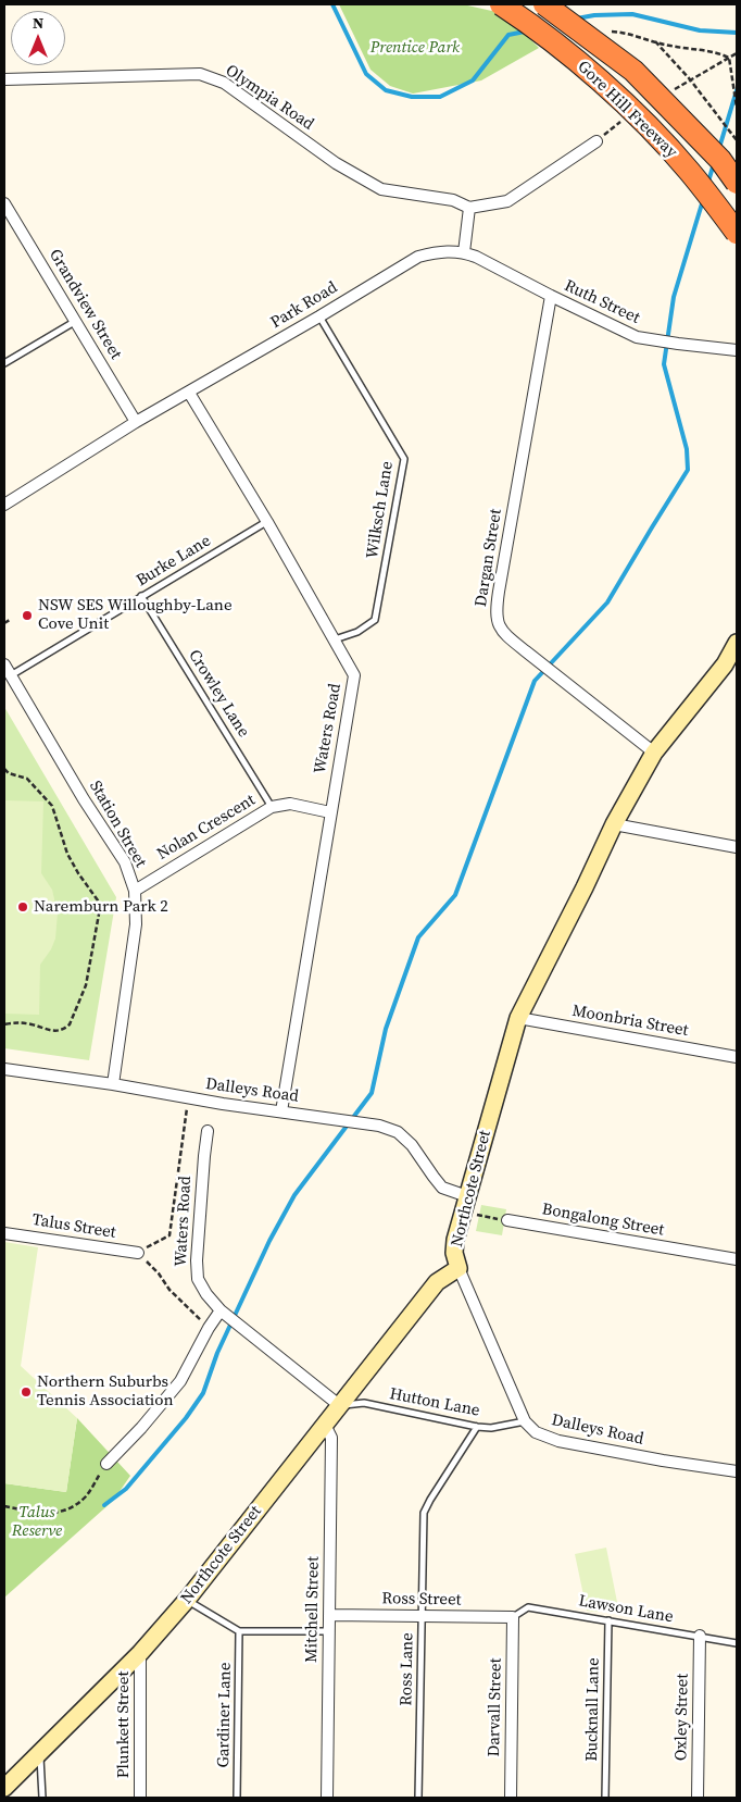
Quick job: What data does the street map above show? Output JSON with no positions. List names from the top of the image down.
{
  "streets": {
    "highway": ["Gore Hill Freeway"],
    "street": [
      "Olympia Road",
      "Ruth Street",
      "Grandview Street",
      "Park Road",
      "Dargan Street",
      "Waters Road",
      "Station Street",
      "Nolan Crescent",
      "Moonbria Street",
      "Dalleys Road",
      "Northcote Street",
      "Bongalong Street",
      "Talus Street",
      "Ross Street",
      "Mitchell Street",
      "Darvall Street",
      "Oxley Street",
      "Plunkett Street"
    ],
    "lane": [
      "Wilksch Lane",
      "Burke Lane",
      "Crowley Lane",
      "Hutton Lane",
      "Lawson Lane",
      "Ross Lane",
      "Bucknall Lane",
      "Gardiner Lane"
    ]
  },
  "crossings": [
    ["Ruth Street", "Park Road"],
    ["Ruth Street", "Dargan Street"],
    ["Grandview Street", "Park Road"],
    ["Park Road", "Wilksch Lane"],
    ["Park Road", "Waters Road"],
    ["Wilksch Lane", "Waters Road"],
    ["Dargan Street", "Northcote Street"],
    ["Burke Lane", "Crowley Lane"],
    ["Burke Lane", "Waters Road"],
    ["Burke Lane", "Station Street"],
    ["Crowley Lane", "Nolan Crescent"],
    ["Waters Road", "Nolan Crescent"],
    ["Waters Road", "Dalleys Road"],
    ["Station Street", "Nolan Crescent"],
    ["Station Street", "Dalleys Road"],
    ["Moonbria Street", "Northcote Street"],
    ["Dalleys Road", "Northcote Street"],
    ["Dalleys Road", "Hutton Lane"],
    ["Northcote Street", "Hutton Lane"],
    ["Northcote Street", "Mitchell Street"],
    ["Northcote Street", "Plunkett Street"],
    ["Hutton Lane", "Ross Lane"],
    ["Ross Street", "Mitchell Street"],
    ["Ross Street", "Lawson Lane"],
    ["Ross Street", "Ross Lane"],
    ["Ross Street", "Darvall Street"],
    ["Lawson Lane", "Darvall Street"],
    ["Lawson Lane", "Bucknall Lane"],
    ["Lawson Lane", "Oxley Street"]
  ],
  "parks": ["Prentice Park", "Talus Reserve"],
  "places": ["NSW SES Willoughby-Lane Cove Unit", "Naremburn Park 2", "Northern Suburbs Tennis Association"],
  "north": "top"
}
